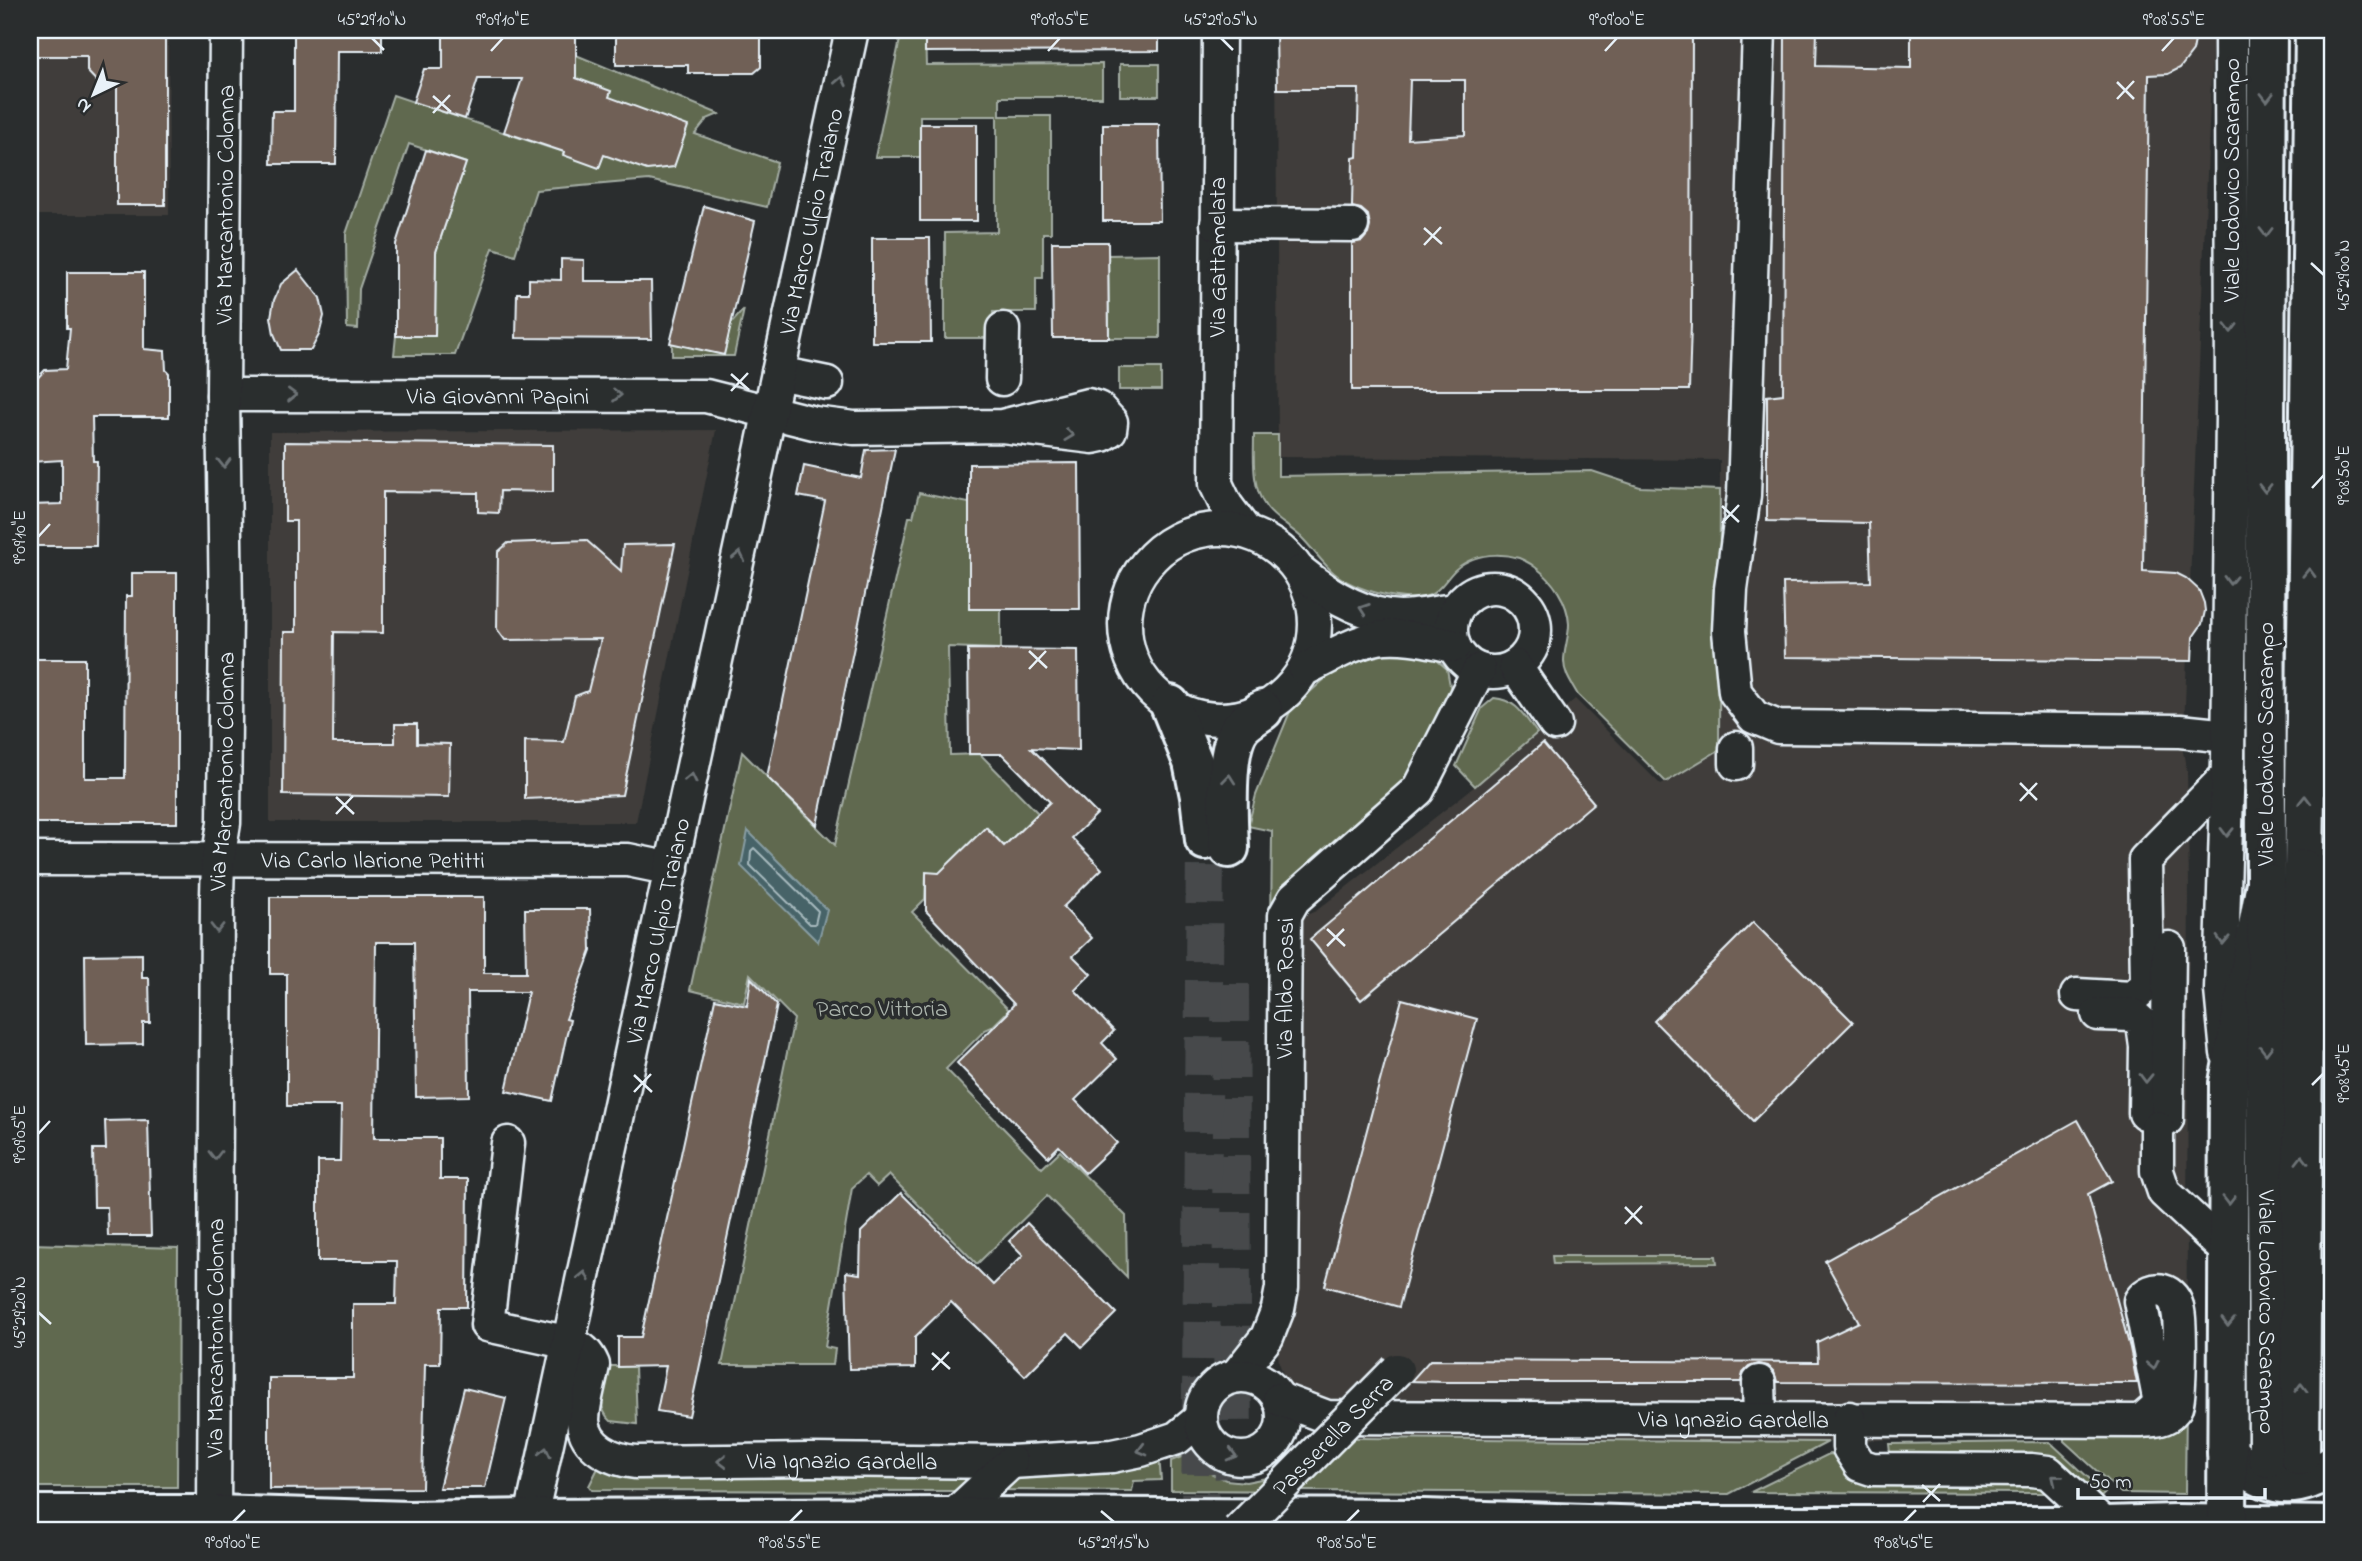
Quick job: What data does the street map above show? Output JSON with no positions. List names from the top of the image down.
{
  "streets": {
    "main road": ["Viale Lodovico Scarampo"],
    "street": [
      "Via Marcantonio Colonna",
      "Via Marco Ulpio Traiano",
      "Via Gattamelata",
      "Via Giovanni Papini",
      "Via Carlo Ilarione Petitti",
      "Via Aldo Rossi",
      "Via Ignazio Gardella",
      "Passerella Serra"
    ]
  },
  "crossings": [
    ["Via Marcantonio Colonna", "Via Giovanni Papini"],
    ["Via Marcantonio Colonna", "Via Carlo Ilarione Petitti"],
    ["Via Marco Ulpio Traiano", "Via Giovanni Papini"],
    ["Via Marco Ulpio Traiano", "Via Carlo Ilarione Petitti"],
    ["Via Marco Ulpio Traiano", "Via Ignazio Gardella"],
    ["Via Aldo Rossi", "Via Ignazio Gardella"]
  ],
  "one_way": ["Via Marcantonio Colonna", "Via Marco Ulpio Traiano", "Via Giovanni Papini"],
  "parks": ["Parco Vittoria"],
  "scale_bar": "50 m",
  "north": "bottom left",
  "coordinates": [
    "45°29'10\"N",
    "9°09'10\"E",
    "9°09'05\"E",
    "45°29'05\"N",
    "9°09'00\"E",
    "9°08'55\"E",
    "45°29'00\"N",
    "9°08'50\"E",
    "9°08'45\"E",
    "45°29'20\"N",
    "45°29'15\"N"
  ]
}
